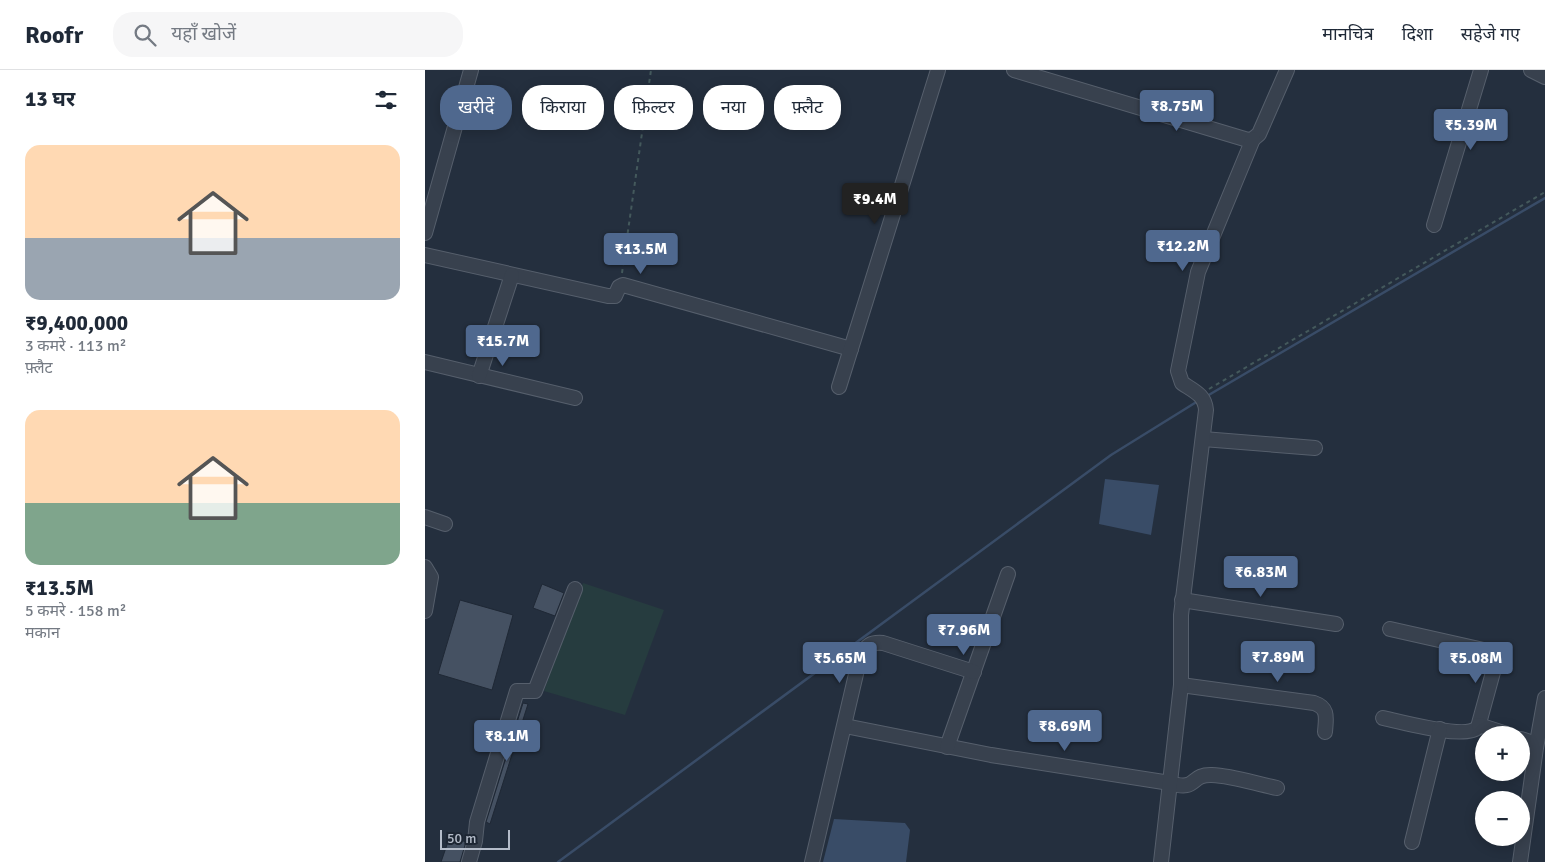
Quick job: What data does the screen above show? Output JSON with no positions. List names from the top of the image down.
{
  "scale_bar": "50 m",
  "page": {
    "header": "Roofr",
    "search": "यहाँ खोजें",
    "nav": ["मानचित्र", "दिशा", "सहेजे गए"],
    "heading": "13 घर",
    "chip": [
      "खरीदें",
      "किराया",
      "फ़िल्टर",
      "नया",
      "फ़्लैट"
    ],
    "price": [
      "₹8.75M",
      "₹5.39M",
      "₹9.4M",
      "₹12.2M",
      "₹13.5M",
      "₹15.7M",
      "₹6.83M",
      "₹7.96M",
      "₹7.89M",
      "₹5.65M",
      "₹5.08M",
      "₹8.69M",
      "₹8.1M"
    ],
    "list": [
      {
        "name": "₹9,400,000",
        "note": "3 कमरे · 113 m² · फ़्लैट"
      },
      {
        "name": "₹13.5M",
        "note": "5 कमरे · 158 m² · मकान"
      }
    ],
    "map_buttons": ["+", "−"],
    "scale": "50 m"
  }
}
